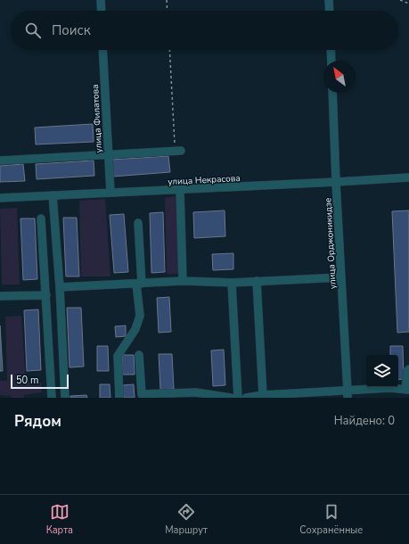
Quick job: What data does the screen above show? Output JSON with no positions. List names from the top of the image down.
{
  "streets": {
    "street": ["улица Филатова", "улица Некрасова", "улица Орджоникидзе"]
  },
  "crossings": [
    ["улица Филатова", "улица Некрасова"],
    ["улица Некрасова", "улица Орджоникидзе"]
  ],
  "scale_bar": "50 m",
  "north": "top left",
  "page": {
    "search": "Поиск",
    "scale": "50 m",
    "heading": ["Рядом", "Найдено: 0"],
    "nav": ["Карта", "Маршрут", "Сохранённые"]
  }
}
